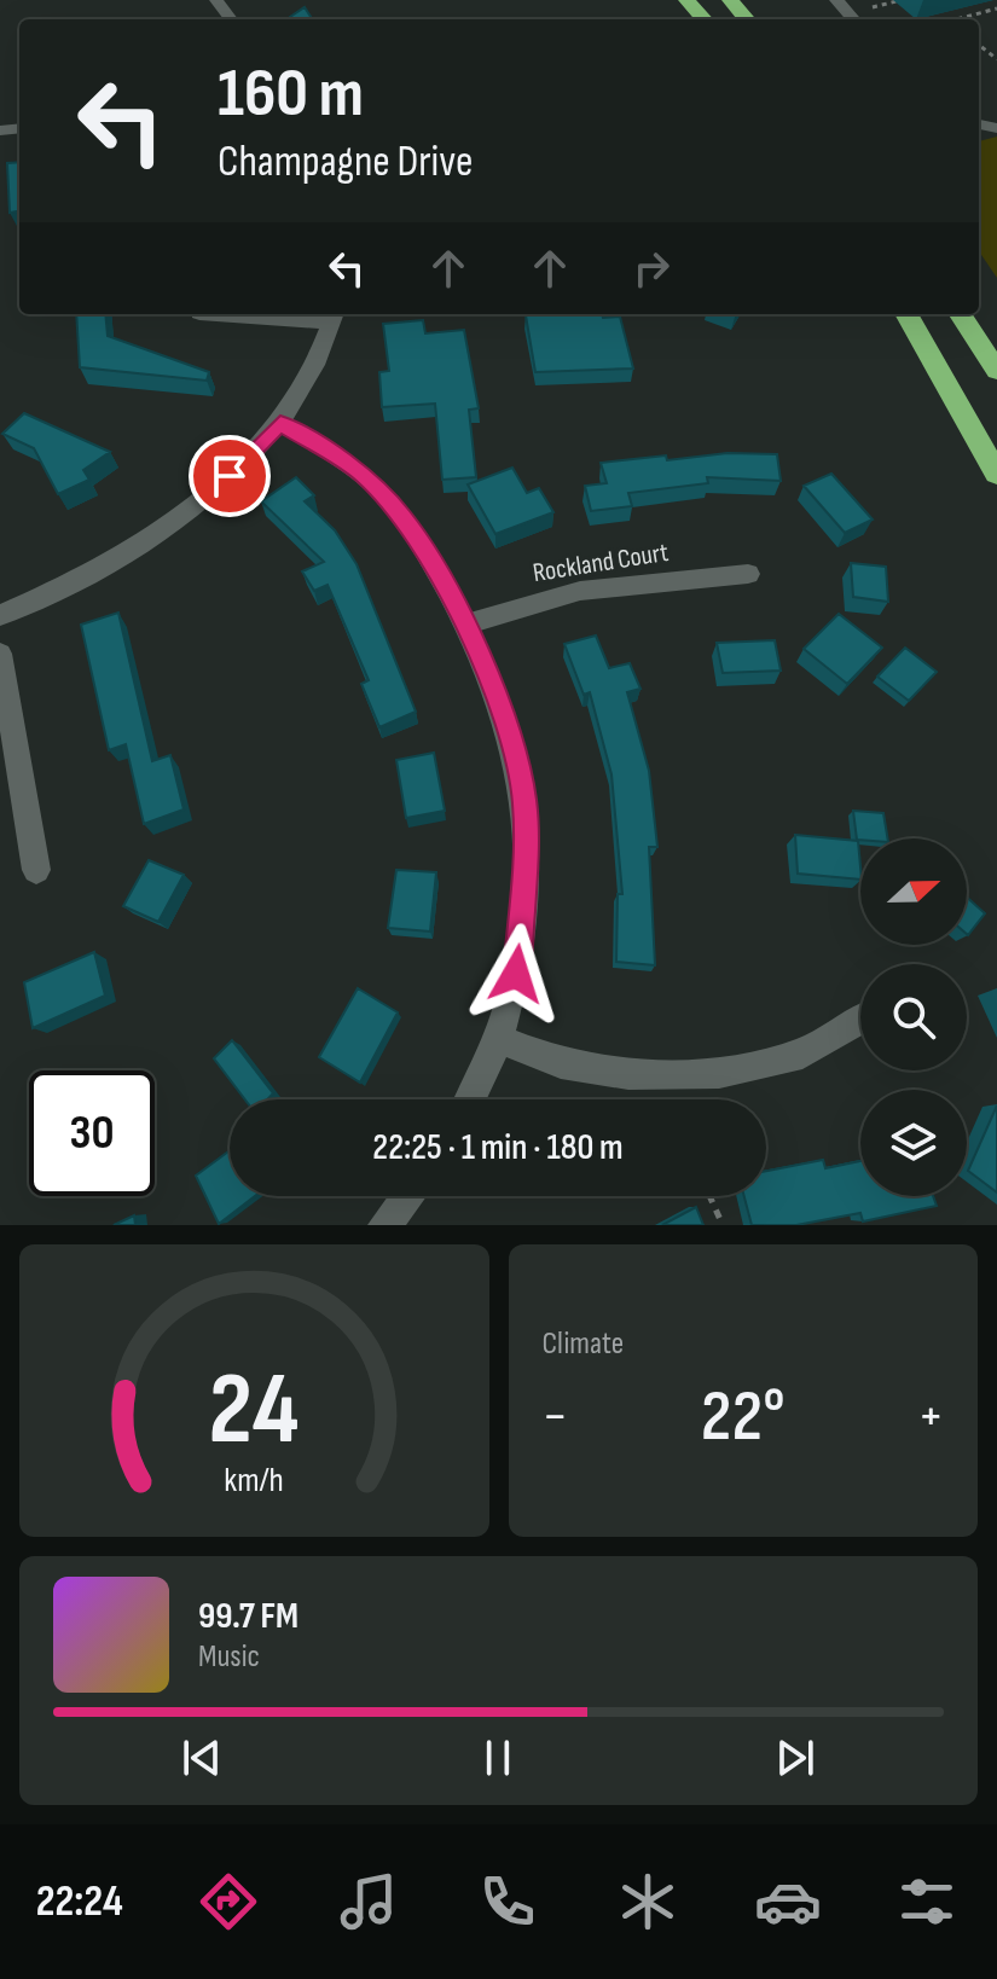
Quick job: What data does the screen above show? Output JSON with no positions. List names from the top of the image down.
{
  "streets": {
    "street": ["Rockland Court"]
  },
  "north": "right",
  "page": {
    "turn": ["160 m", "Champagne Drive"],
    "limit": "30",
    "trip": "22:25 · 1 min · 180 m",
    "tile": "Climate",
    "heat": ["−", "22°", "+"],
    "song": ["99.7 FM", "Music"],
    "tabs": "22:24",
    "gauge": ["24", "km/h"]
  }
}
